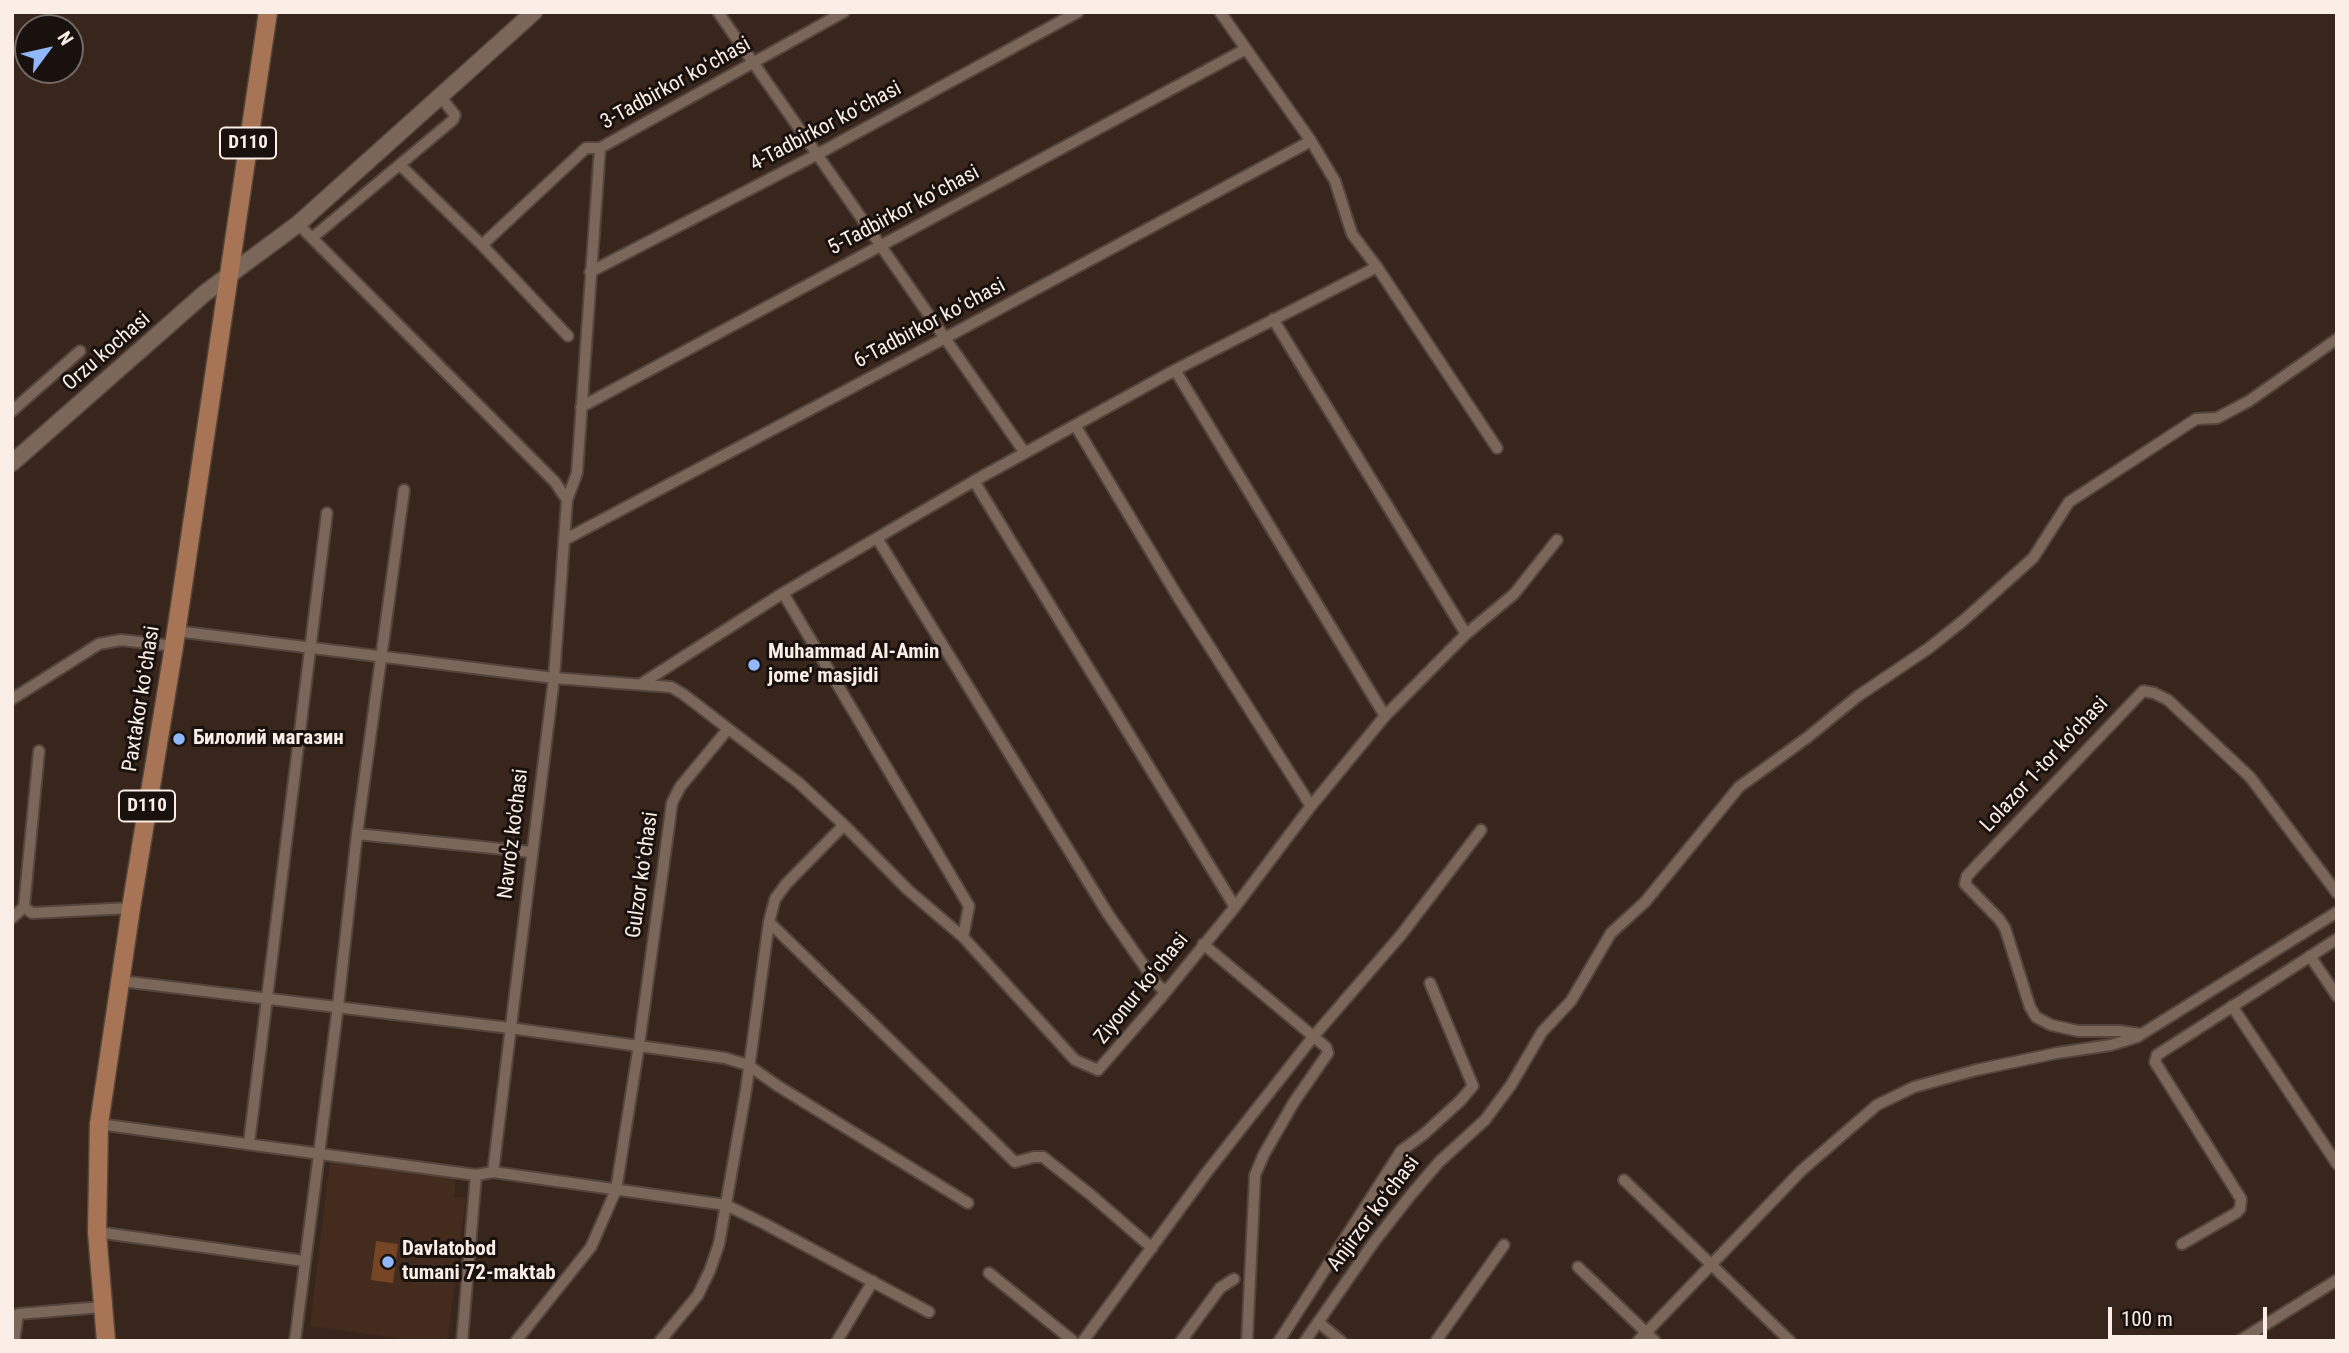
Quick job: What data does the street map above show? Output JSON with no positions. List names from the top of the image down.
{
  "streets": {
    "main road": ["D110", "Orzu kochasi", "Paxtakor koʻchasi"],
    "street": [
      "3-Tadbirkor koʻchasi",
      "4-Tadbirkor koʻchasi",
      "5-Tadbirkor koʻchasi",
      "6-Tadbirkor koʻchasi",
      "Lolazor 1-tor ko‘chasi",
      "Navro'z ko'chasi",
      "Gulzor koʻchasi",
      "Ziyonur koʻchasi",
      "Anjirzor koʻchasi"
    ]
  },
  "crossings": [
    ["3-Tadbirkor koʻchasi", "Navro'z ko'chasi"],
    ["4-Tadbirkor koʻchasi", "Navro'z ko'chasi"],
    ["D110", "Orzu kochasi"],
    ["D110", "Paxtakor koʻchasi"],
    ["5-Tadbirkor koʻchasi", "Navro'z ko'chasi"],
    ["6-Tadbirkor koʻchasi", "Navro'z ko'chasi"],
    ["Orzu kochasi", "Paxtakor koʻchasi"],
    ["Paxtakor koʻchasi", "Ziyonur koʻchasi"],
    ["Navro'z ko'chasi", "Ziyonur koʻchasi"],
    ["Gulzor koʻchasi", "Ziyonur koʻchasi"]
  ],
  "places": ["Muhammad Al-Amin jome' masjidi", "Билолий магазин", "Davlatobod tumani 72-maktab"],
  "scale_bar": "100 m",
  "north": "top right"
}
